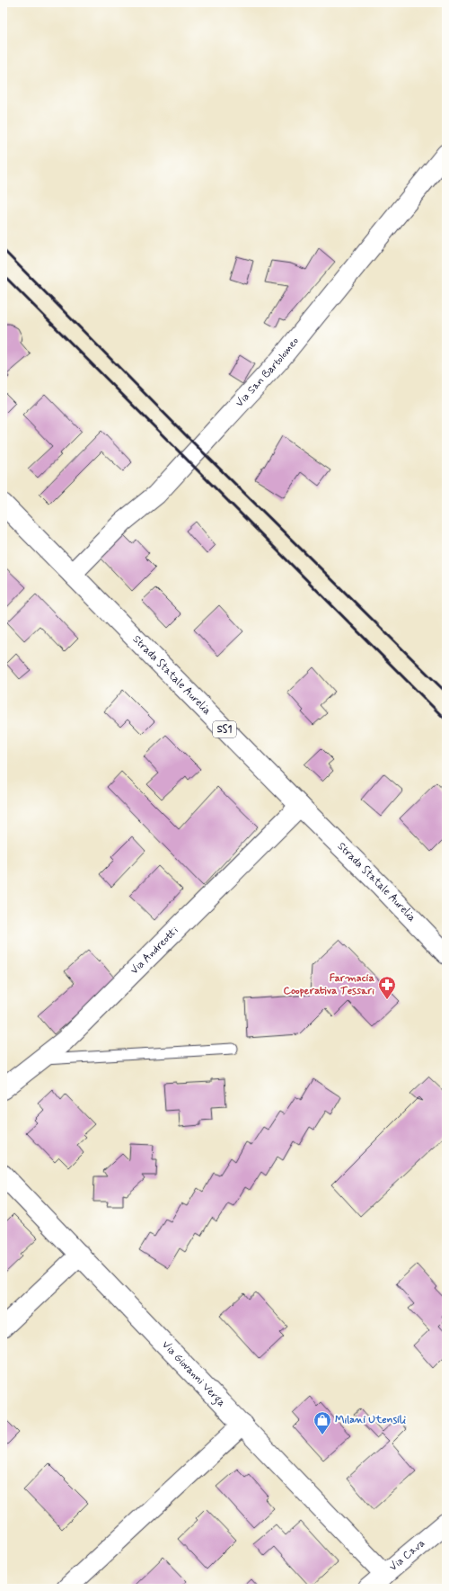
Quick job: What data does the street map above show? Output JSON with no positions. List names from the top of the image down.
{
  "streets": {
    "street": [
      "Via San Bartolomeo",
      "Strada Statale Aurelia",
      "SS1",
      "Via Andreotti",
      "Via Giovanni Verga",
      "Via Cava"
    ]
  },
  "crossings": [
    ["Via San Bartolomeo", "Strada Statale Aurelia"],
    ["Strada Statale Aurelia", "Via Andreotti"],
    ["Via Giovanni Verga", "Via Cava"]
  ],
  "places": {
    "pharmacy": ["Farmacia Cooperativa Tessari"],
    "shop": ["Milani Utensili"]
  }
}
